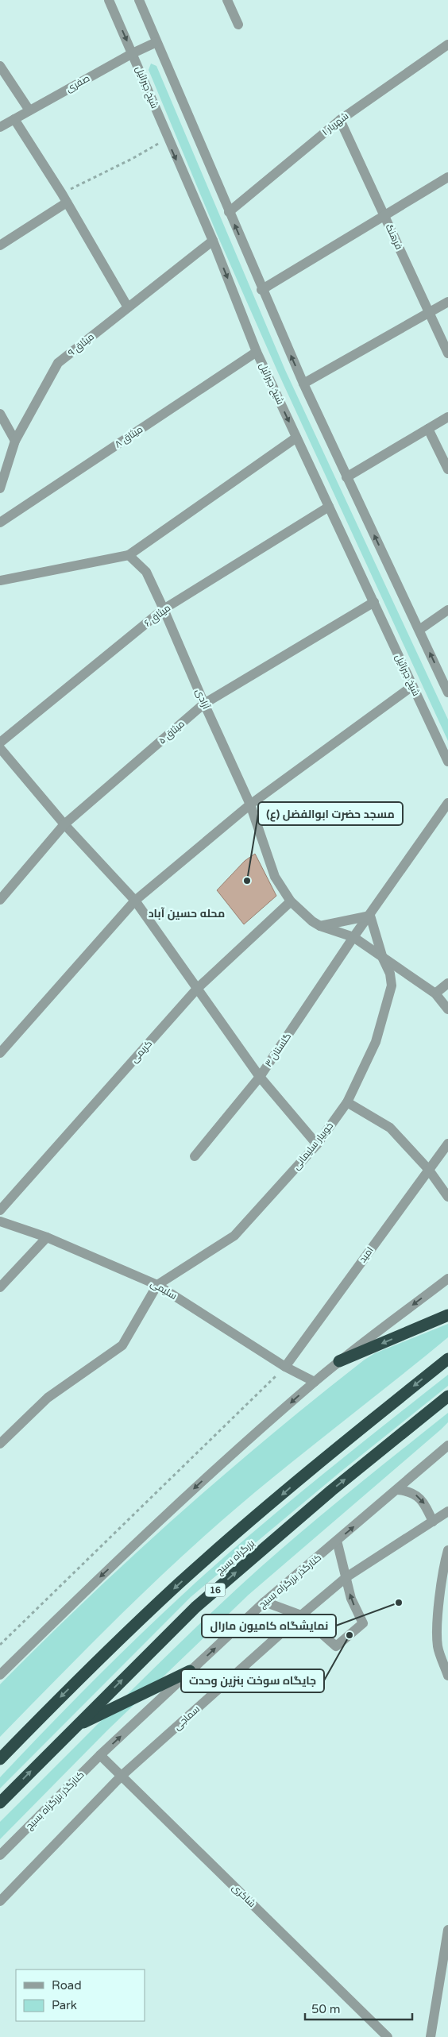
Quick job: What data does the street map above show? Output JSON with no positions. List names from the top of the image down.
{
  "streets": {
    "highway": ["بزرگراه بسیج", "16"],
    "street": [
      "صفری",
      "شیخ جبرائیل",
      "شهریار ۱",
      "فرهنگ",
      "میثاق ۹",
      "میثاق ۸",
      "میثاق ۶",
      "آزادی",
      "میثاق ۵",
      "گلستان ۳",
      "کریمی",
      "خوبیار سلیمانی",
      "امید",
      "سلیمی",
      "کنارگذر بزرگراه بسیج",
      "سماجی",
      "شاکری"
    ]
  },
  "crossings": [
    ["صفری", "شیخ جبرائیل"],
    ["شیخ جبرائیل", "میثاق ۹"],
    ["شیخ جبرائیل", "میثاق ۸"],
    ["شیخ جبرائیل", "میثاق ۶"],
    ["شیخ جبرائیل", "میثاق ۵"],
    ["شهریار ۱", "فرهنگ"],
    ["میثاق ۶", "آزادی"],
    ["آزادی", "میثاق ۵"],
    ["آزادی", "گلستان ۳"],
    ["آزادی", "کریمی"],
    ["آزادی", "خوبیار سلیمانی"],
    ["خوبیار سلیمانی", "سلیمی"],
    ["امید", "سلیمی"],
    ["کنارگذر بزرگراه بسیج", "شاکری"],
    ["سماجی", "شاکری"]
  ],
  "one_way": ["کنارگذر بزرگراه بسیج"],
  "districts": ["محله حسین آباد"],
  "places": ["مسجد حضرت ابوالفضل (ع)", "نمایشگاه کامیون مارال", "جایگاه سوخت بنزین وحدت"],
  "legend": ["Road", "Park"],
  "scale_bar": "50 m"
}
